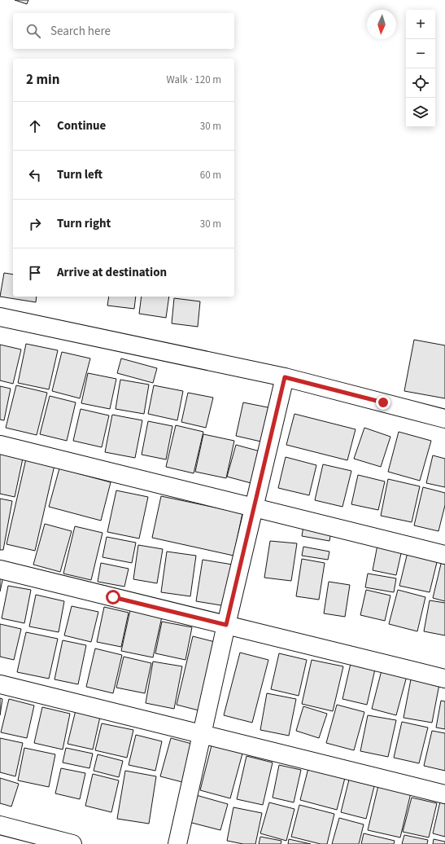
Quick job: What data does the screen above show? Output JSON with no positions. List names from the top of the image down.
{
  "north": "bottom",
  "page": {
    "map_buttons": ["+", "−"],
    "search": "Search here",
    "heading": ["2 min", "Walk · 120 m"],
    "list": [
      ["Continue", "30 m"],
      ["Turn left", "60 m"],
      ["Turn right", "30 m"],
      "Arrive at destination"
    ]
  }
}
